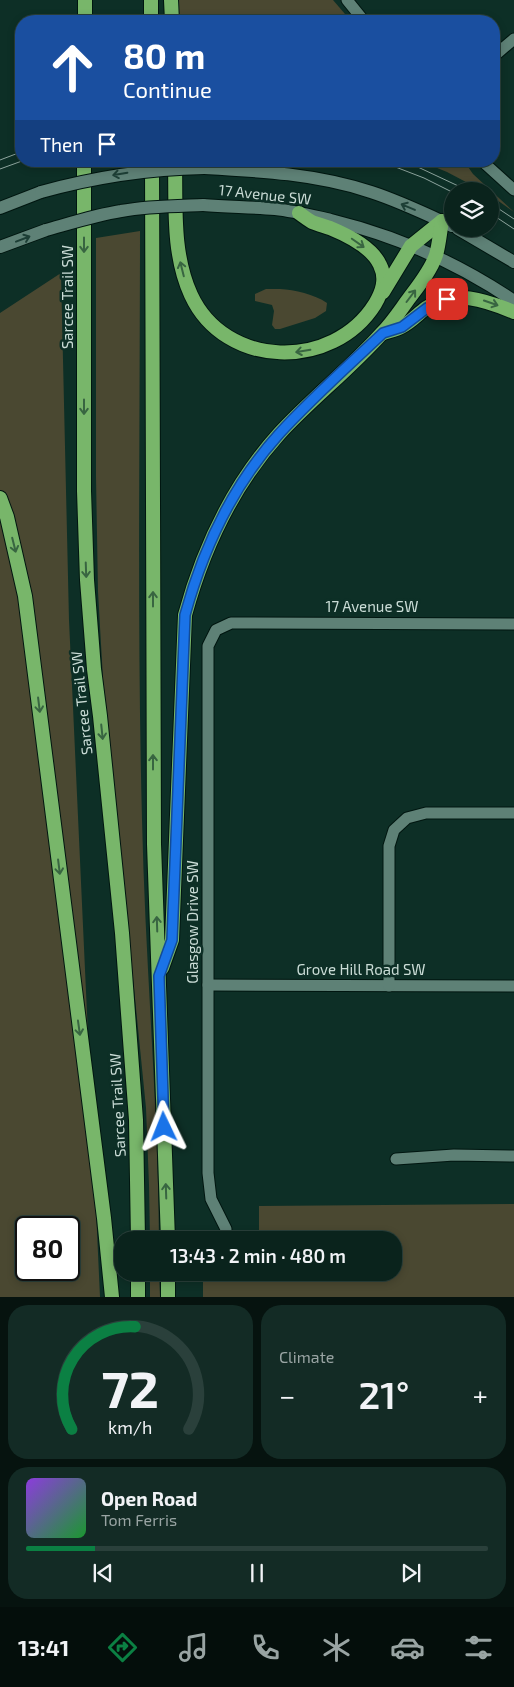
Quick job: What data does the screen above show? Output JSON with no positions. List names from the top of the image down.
{
  "streets": {
    "highway": ["Sarcee Trail SW"],
    "main road": ["17 Avenue SW"],
    "street": ["Glasgow Drive SW", "Grove Hill Road SW"]
  },
  "crossings": [
    ["17 Avenue SW", "Glasgow Drive SW"],
    ["Glasgow Drive SW", "Grove Hill Road SW"]
  ],
  "page": {
    "turn": ["80 m", "Continue"],
    "then": "Then",
    "limit": "80",
    "trip": "13:43 · 2 min · 480 m",
    "tile": "Climate",
    "heat": ["−", "21°", "+"],
    "song": ["Open Road", "Tom Ferris"],
    "tabs": "13:41",
    "gauge": ["72", "km/h"]
  }
}
